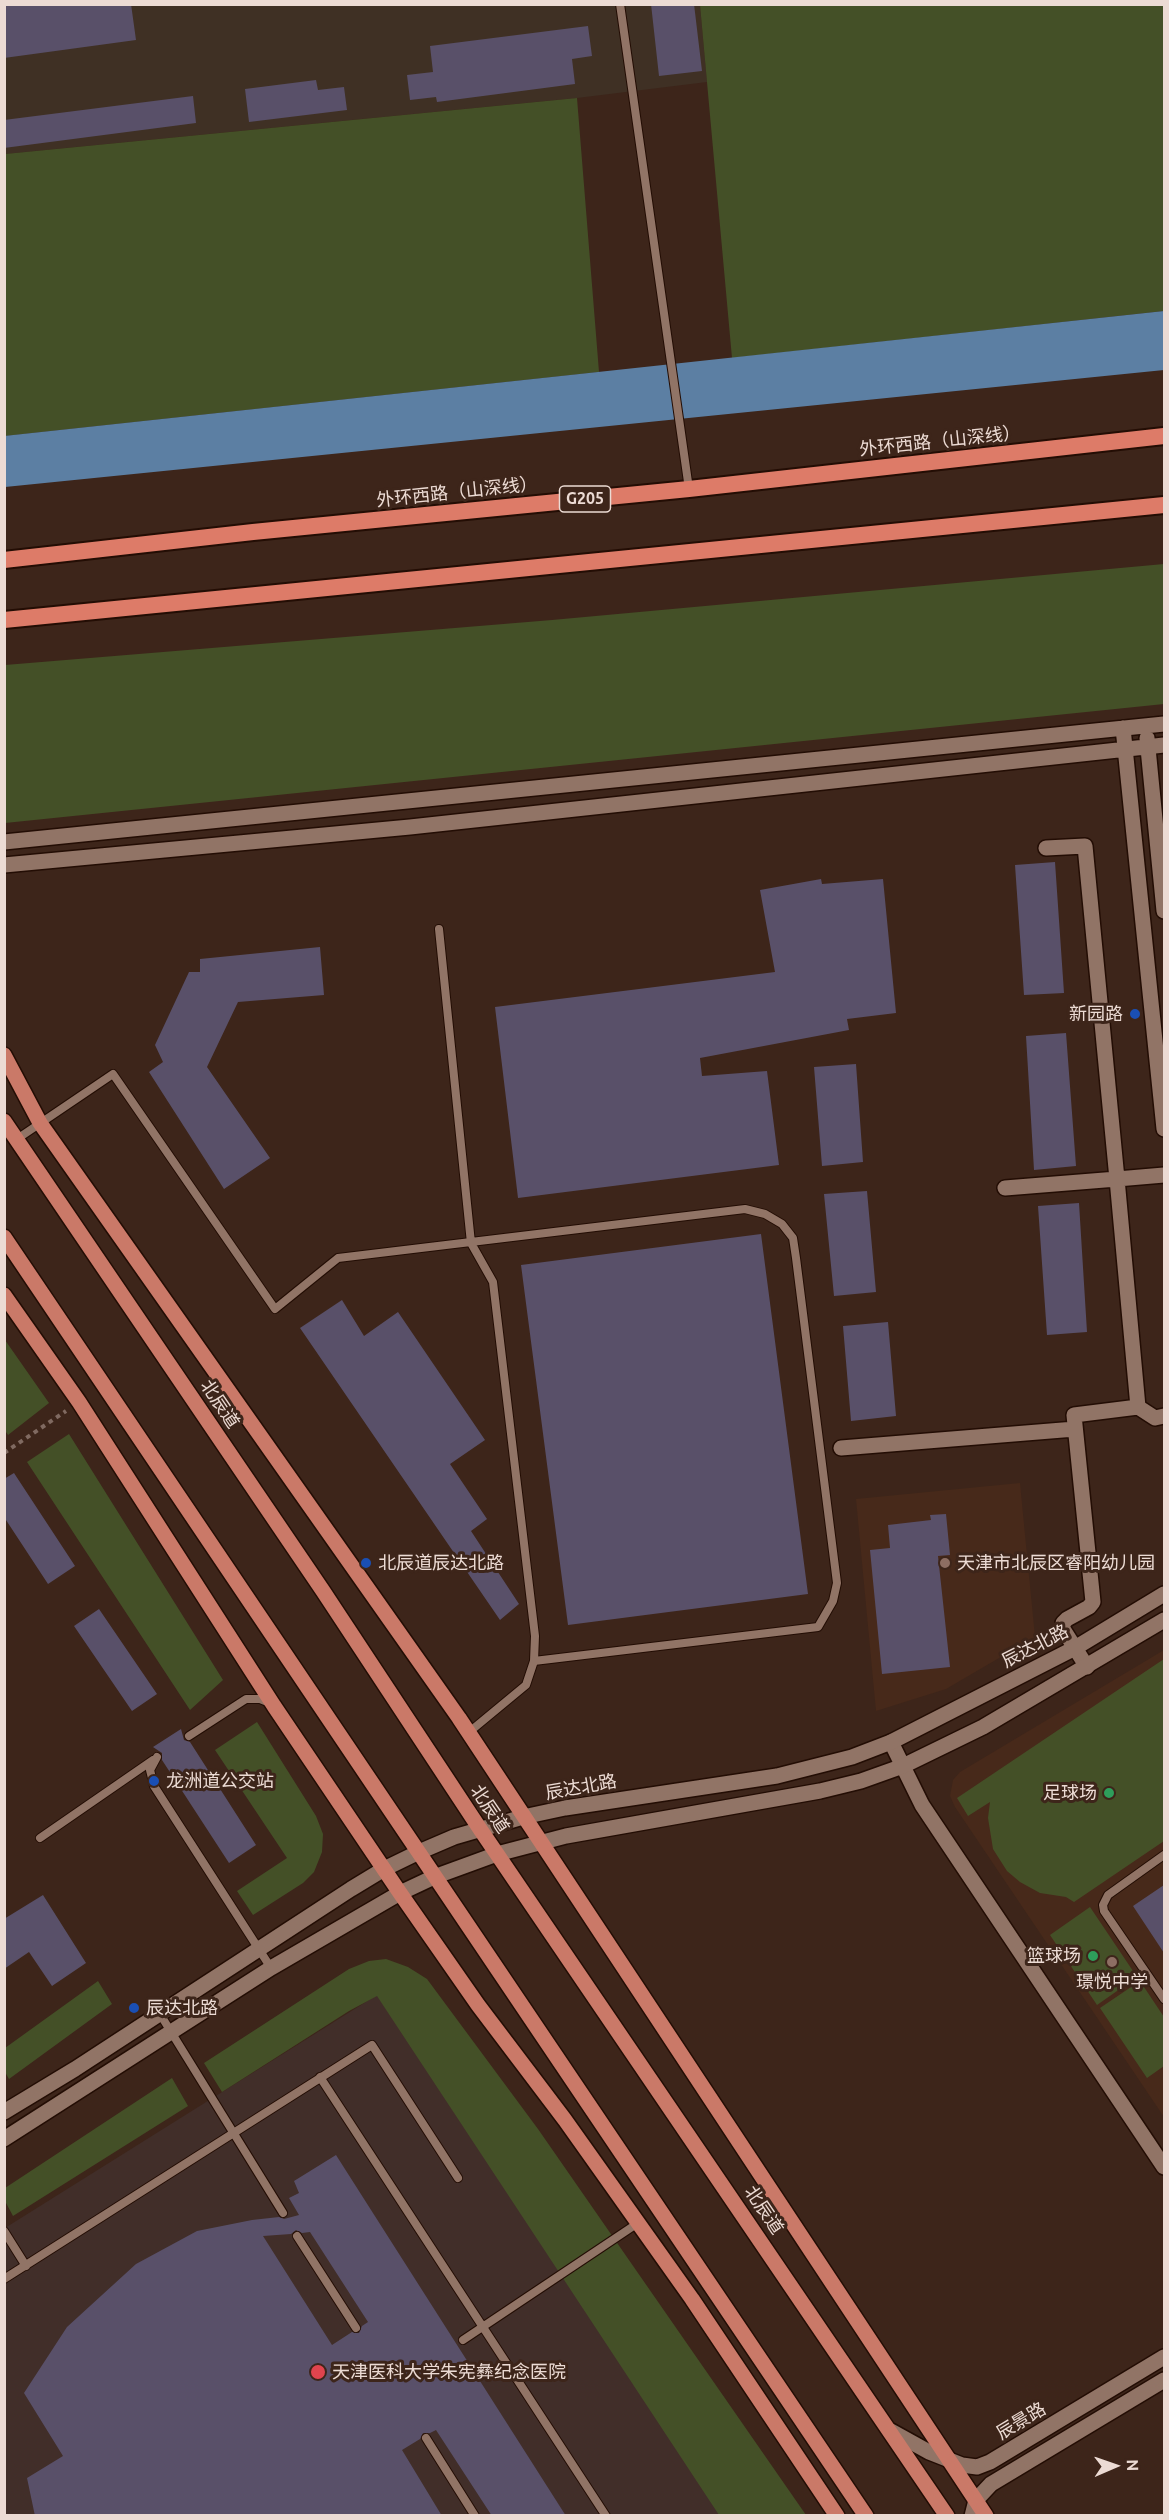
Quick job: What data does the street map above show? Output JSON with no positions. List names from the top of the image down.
{
  "streets": {
    "highway": ["外环西路（山深线）", "G205"],
    "main road": ["北辰道"],
    "street": ["辰达北路", "辰景路"]
  },
  "crossings": [
    ["北辰道", "辰达北路"],
    ["北辰道", "辰景路"]
  ],
  "places": [
    "新园路",
    "北辰道辰达北路",
    "天津市北辰区睿阳幼儿园",
    "龙洲道公交站",
    "足球场",
    "篮球场",
    "璟悦中学",
    "辰达北路",
    "天津医科大学朱宪彝纪念医院"
  ],
  "north": "right"
}
